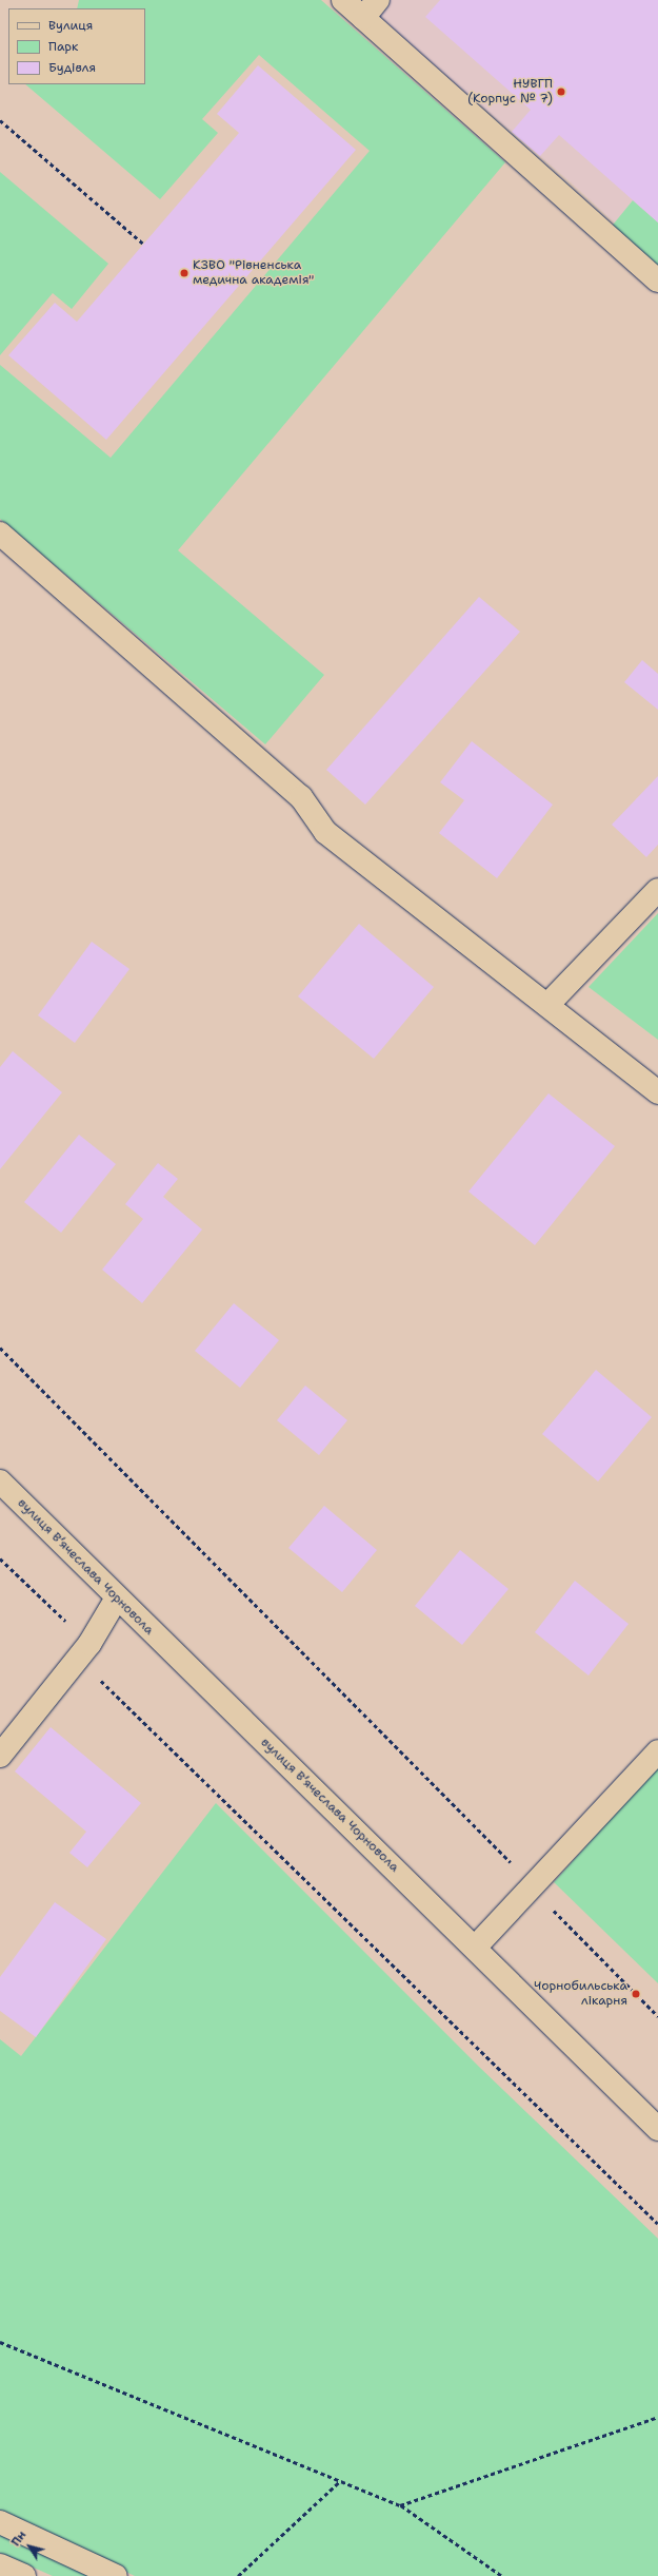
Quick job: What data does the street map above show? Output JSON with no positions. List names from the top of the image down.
{
  "streets": {
    "main road": ["вулиця Вʼячеслава Чорновола"]
  },
  "places": ["НУВГП (Корпус № 7)", "КЗВО \"Рівненська медична академія\"", "Чорнобильська лікарня"],
  "legend": ["Вулиця", "Парк", "Будівля"],
  "north": "top left"
}
